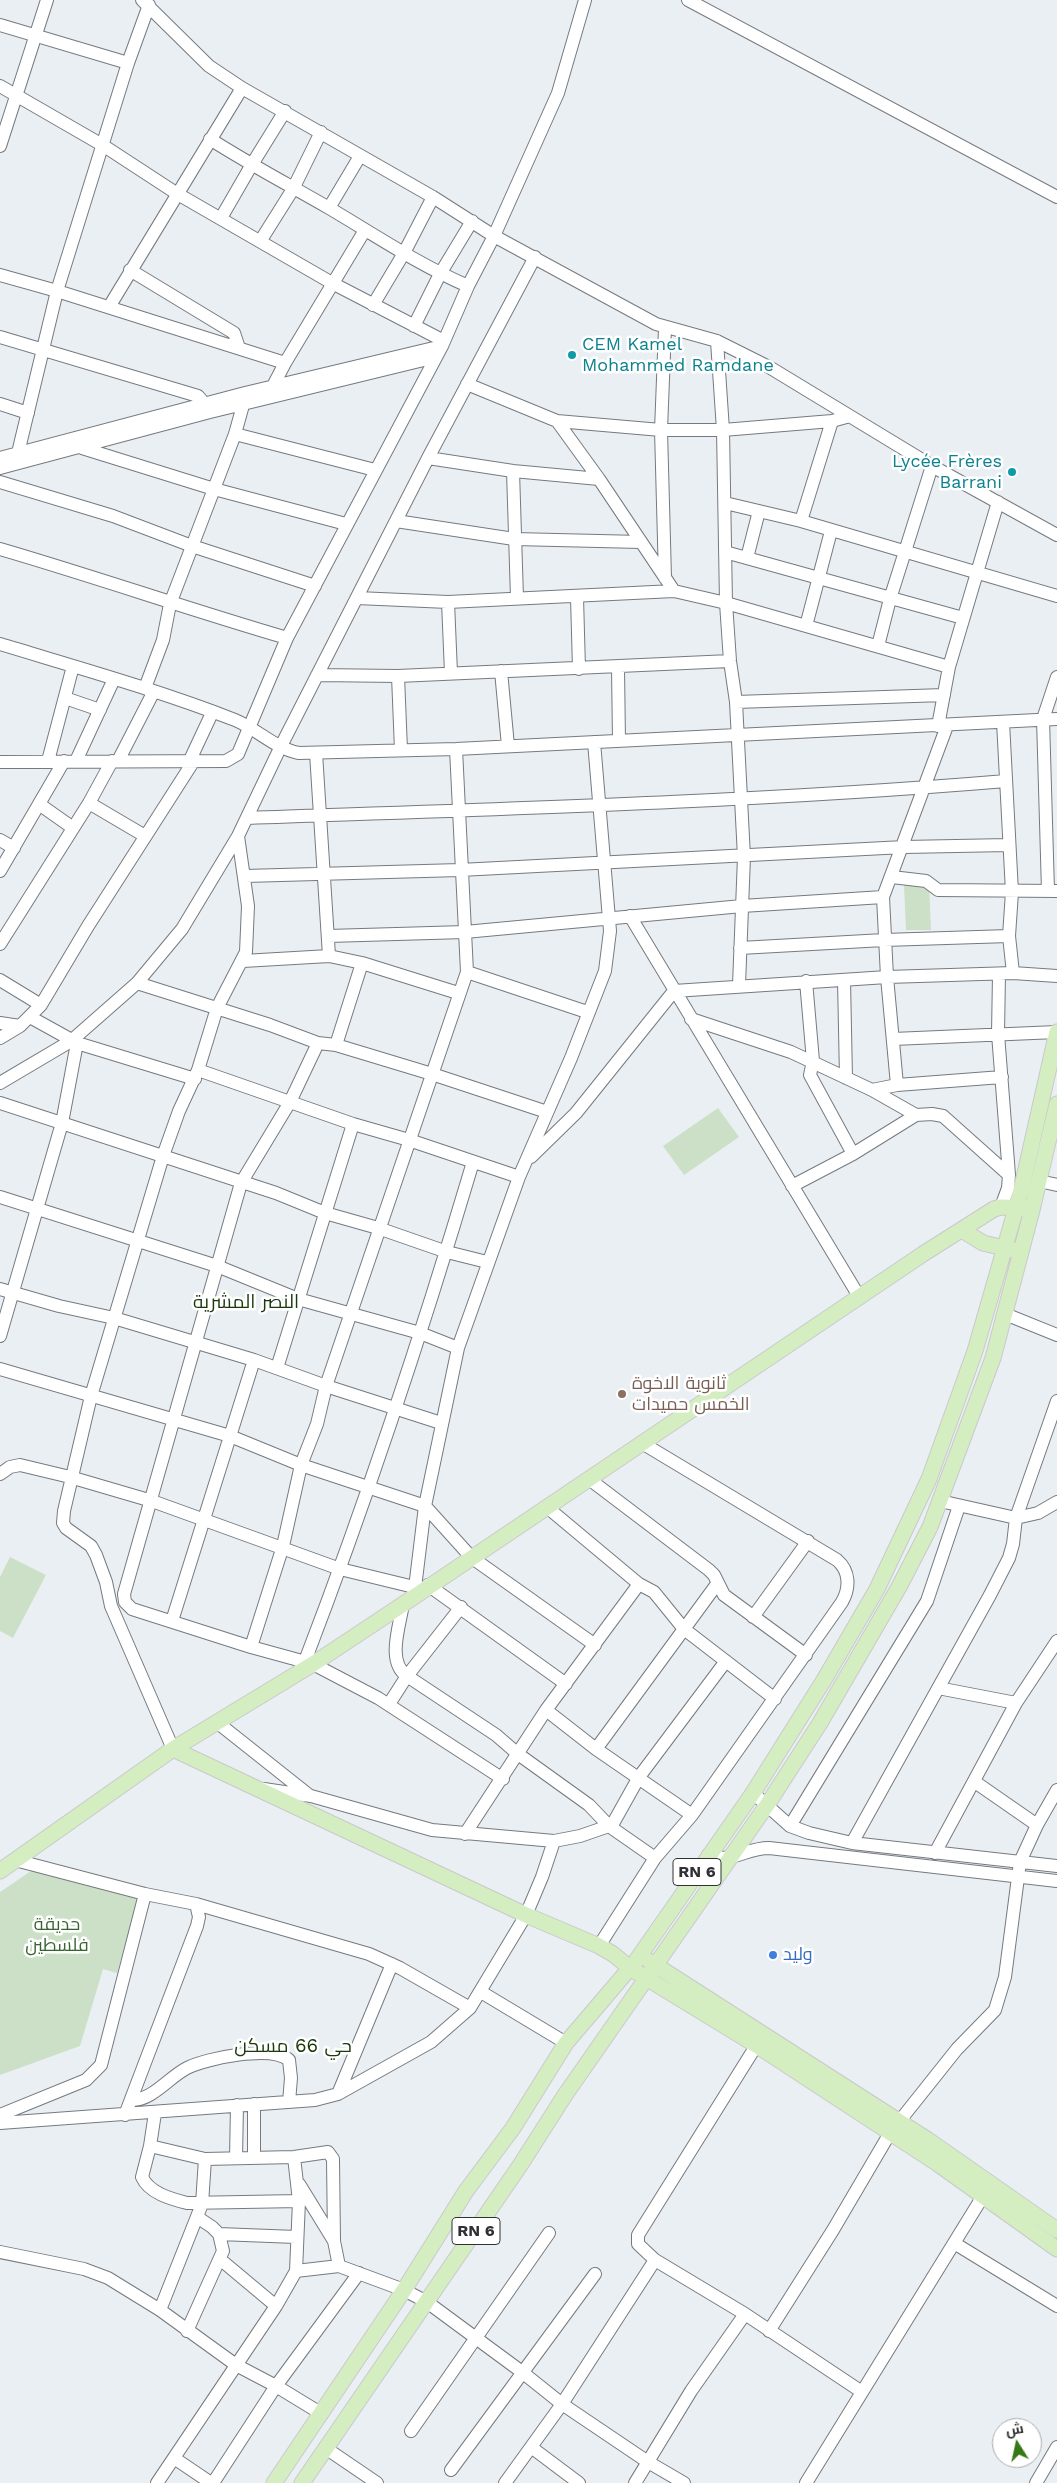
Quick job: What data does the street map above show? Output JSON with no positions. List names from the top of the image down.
{
  "streets": {
    "main road": ["RN 6"]
  },
  "districts": ["النصر المشرية", "حي 66 مسكن"],
  "parks": ["حديقة فلسطين"],
  "places": [
    "CEM Kamel Mohammed Ramdane",
    "Lycée Frères Barrani",
    "ثانوية الاخوة الخمس حميدات",
    "وليد"
  ],
  "north": "top"
}
